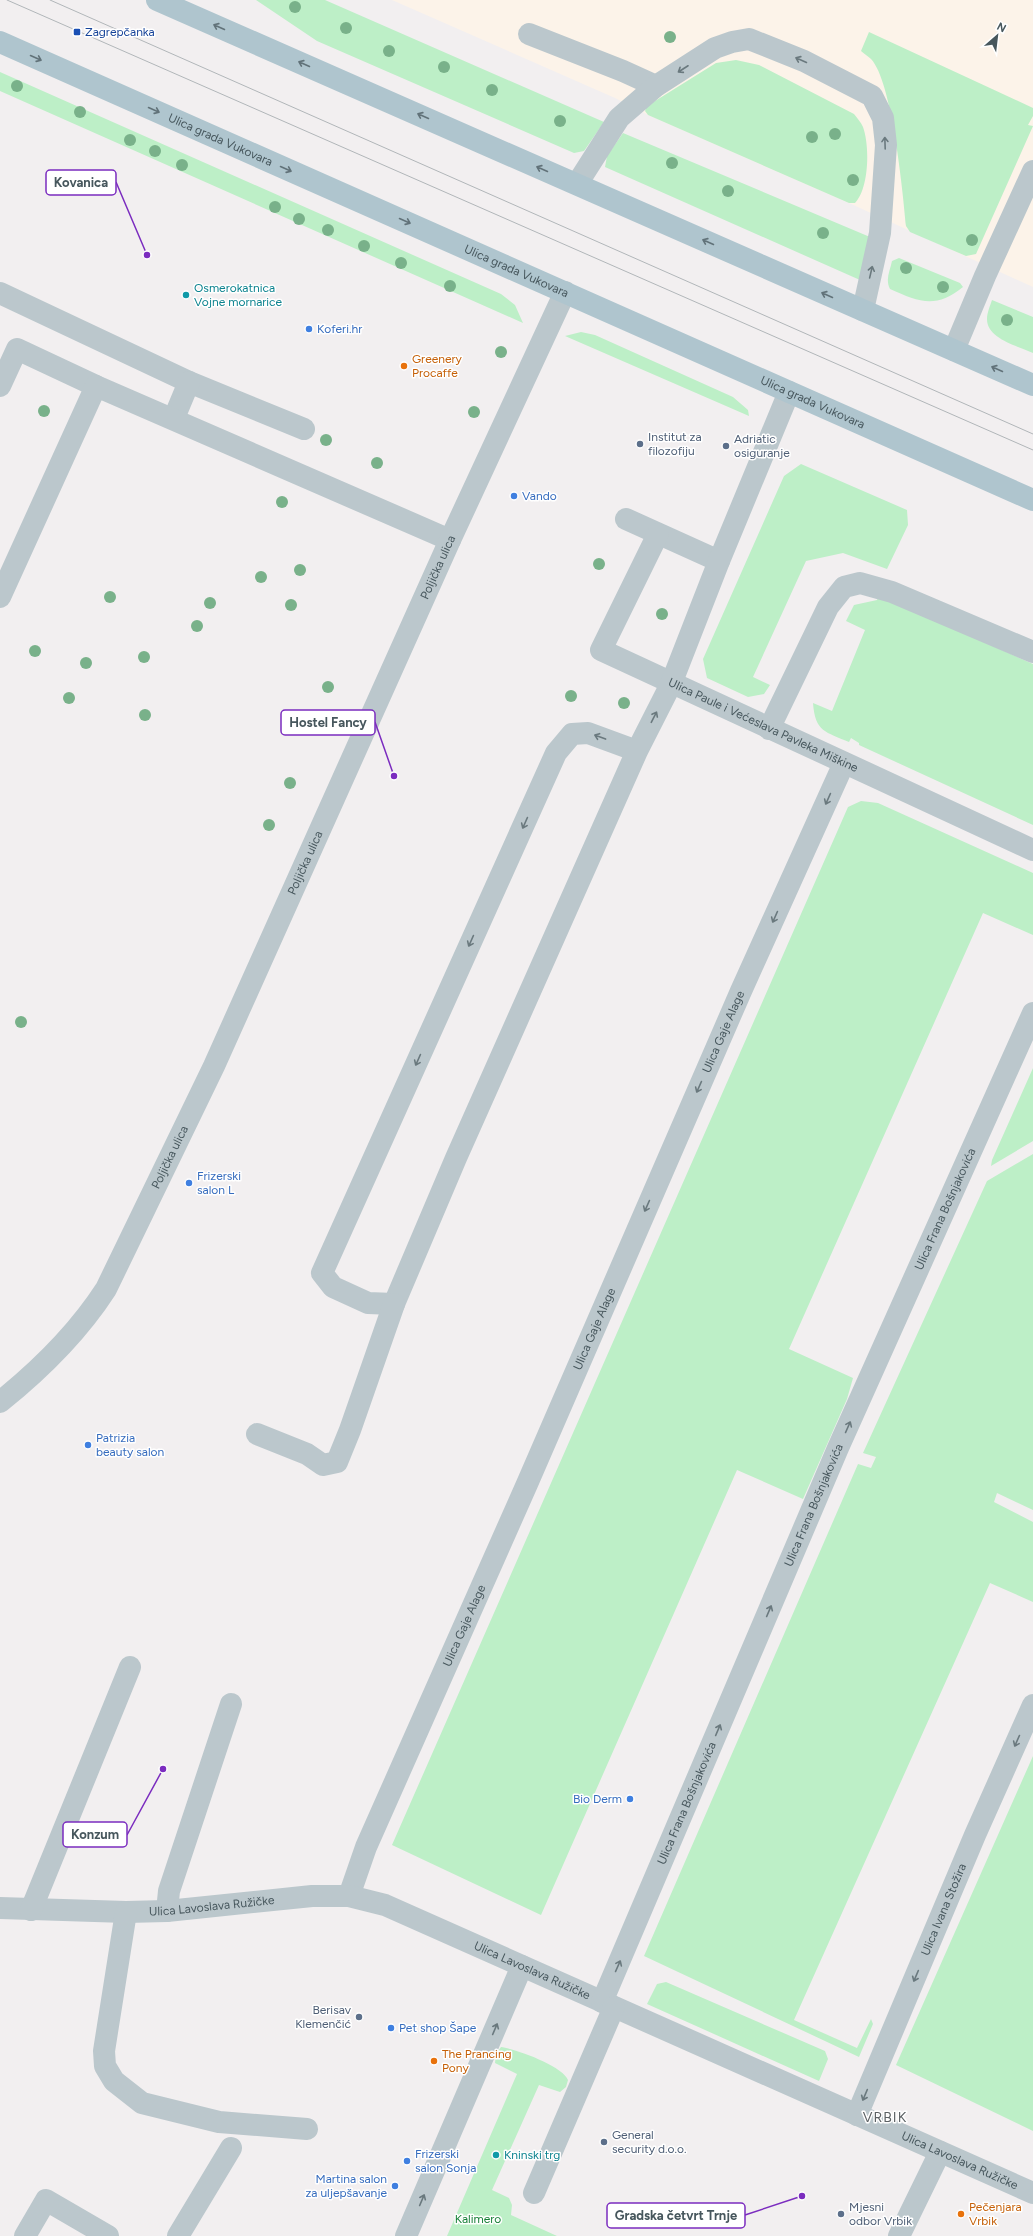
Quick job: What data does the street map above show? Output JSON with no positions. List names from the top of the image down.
{
  "streets": {
    "main road": ["Ulica grada Vukovara"],
    "street": [
      "Poljička ulica",
      "Ulica Paule i Većeslava Pavleka Miškine",
      "Ulica Gaje Alage",
      "Ulica Frana Bošnjakovića",
      "Ulica Lavoslava Ružičke",
      "Ulica Ivana Stožira"
    ]
  },
  "crossings": [
    ["Ulica grada Vukovara", "Poljička ulica"],
    ["Ulica grada Vukovara", "Ulica Paule i Većeslava Pavleka Miškine"],
    ["Ulica Paule i Većeslava Pavleka Miškine", "Ulica Gaje Alage"],
    ["Ulica Gaje Alage", "Ulica Lavoslava Ružičke"],
    ["Ulica Frana Bošnjakovića", "Ulica Lavoslava Ružičke"],
    ["Ulica Lavoslava Ružičke", "Ulica Ivana Stožira"]
  ],
  "one_way": ["Ulica Frana Bošnjakovića", "Ulica Ivana Stožira"],
  "districts": ["VRBIK"],
  "parks": ["Kalimero"],
  "places": {
    "transit": ["Zagrepčanka"],
    "other": [
      "Kovanica",
      "Osmerokatnica Vojne mornarice",
      "Koferi.hr",
      "Greenery Procaffe",
      "Institut za filozofiju",
      "Adriatic osiguranje",
      "Vando",
      "Hostel Fancy",
      "Frizerski salon L",
      "Patrizia beauty salon",
      "Konzum",
      "Bio Derm",
      "Berisav Klemenčić",
      "Pet shop Šape",
      "The Prancing Pony",
      "General security d.o.o.",
      "Kninski trg",
      "Frizerski salon Sonja",
      "Martina salon za uljepšavanje",
      "Gradska četvrt Trnje",
      "Mjesni odbor Vrbik",
      "Pečenjara Vrbik"
    ]
  },
  "north": "top right"
}
